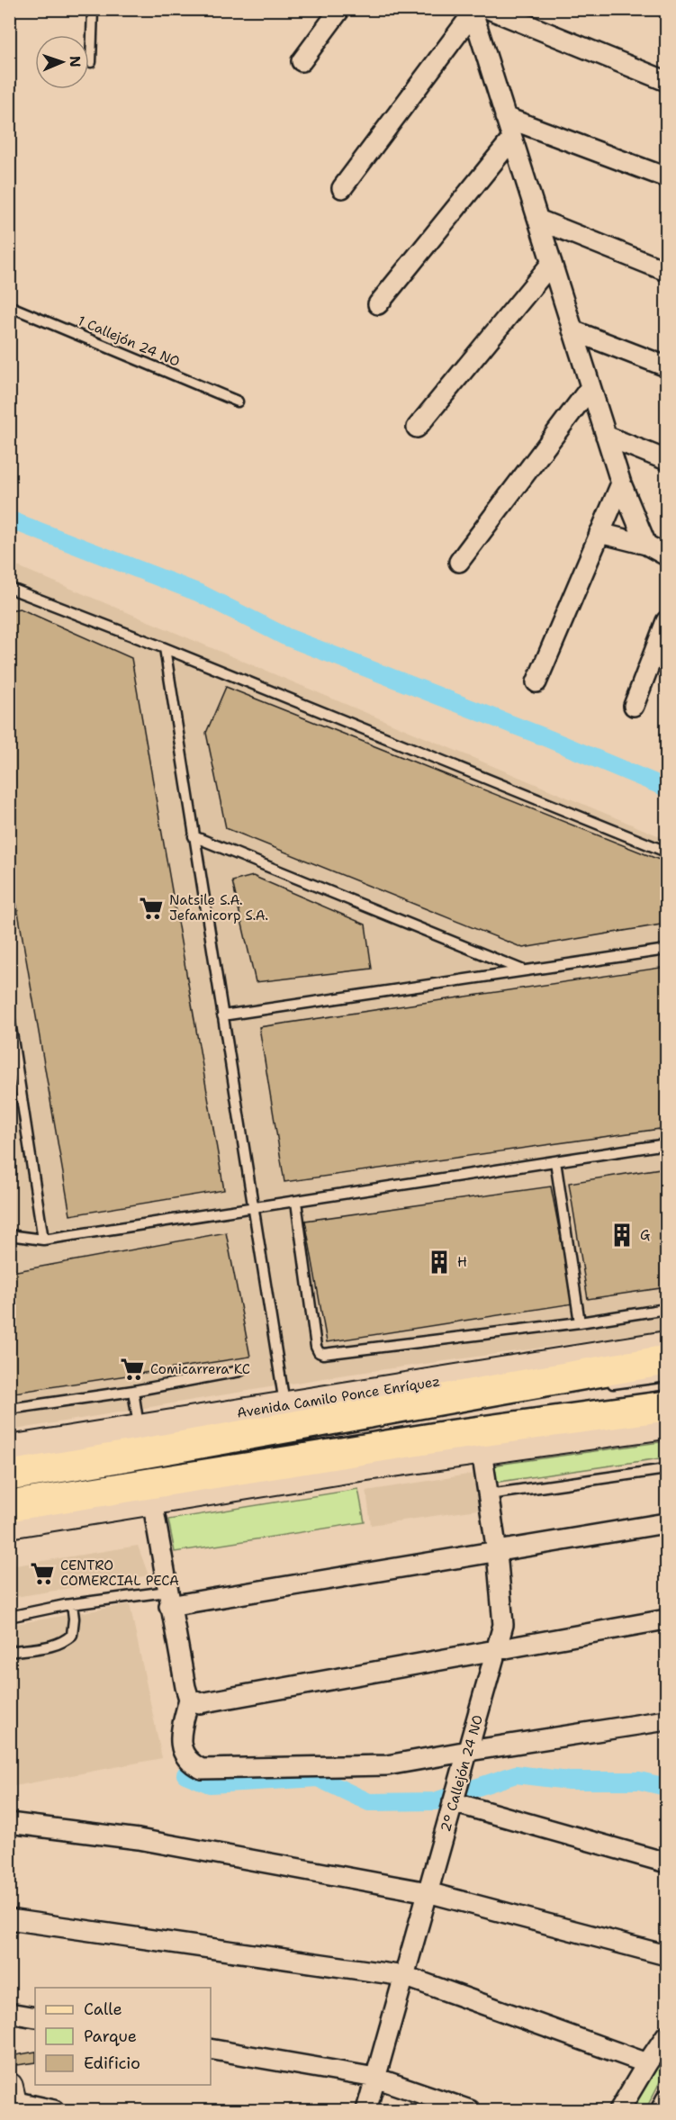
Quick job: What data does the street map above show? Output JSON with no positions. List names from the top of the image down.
{
  "streets": {
    "main road": ["Avenida Camilo Ponce Enríquez"],
    "street": ["2° Callejón 24 NO"],
    "lane": ["1 Callejón 24 NO"]
  },
  "places": {
    "supermarket": ["Natsile S.A. Jefamicorp S.A.", "Comicarrera KC", "CENTRO COMERCIAL PECA"],
    "building": ["G", "H"]
  },
  "legend": ["Calle", "Parque", "Edificio"],
  "north": "right"
}
